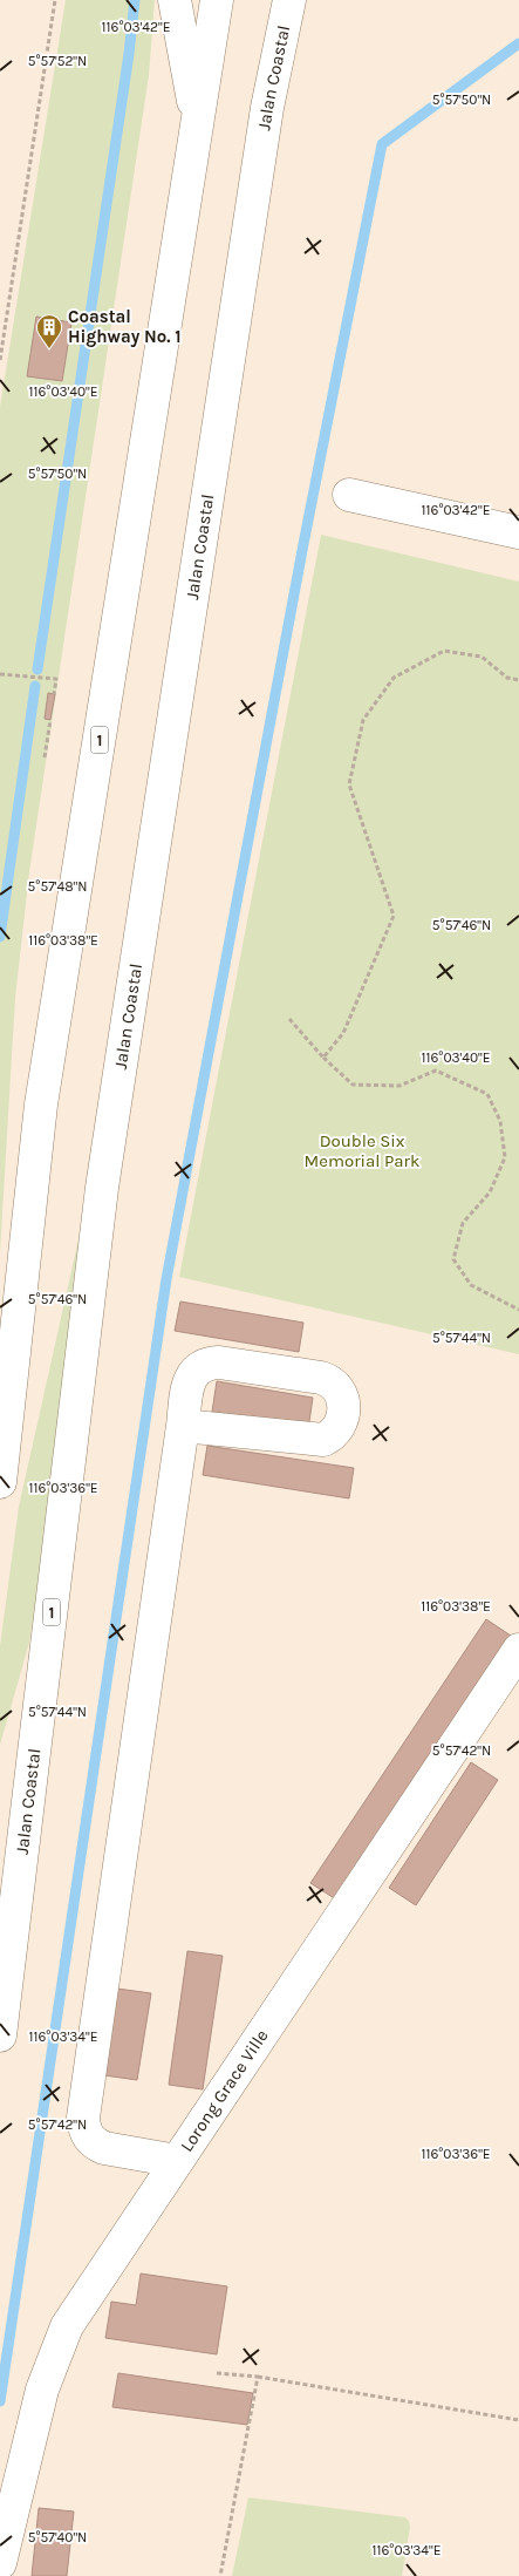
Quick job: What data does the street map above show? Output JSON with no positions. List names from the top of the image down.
{
  "streets": {
    "main road": ["Jalan Coastal", "1", "Lorong Grace Ville"]
  },
  "parks": ["Double Six Memorial Park"],
  "places": {
    "building": ["Coastal Highway No. 1"]
  },
  "coordinates": [
    "116°03'42\"E",
    "5°57'52\"N",
    "5°57'50\"N",
    "116°03'40\"E",
    "5°57'48\"N",
    "5°57'46\"N",
    "116°03'38\"E",
    "5°57'44\"N",
    "116°03'36\"E",
    "5°57'42\"N",
    "116°03'34\"E",
    "5°57'40\"N"
  ]
}
